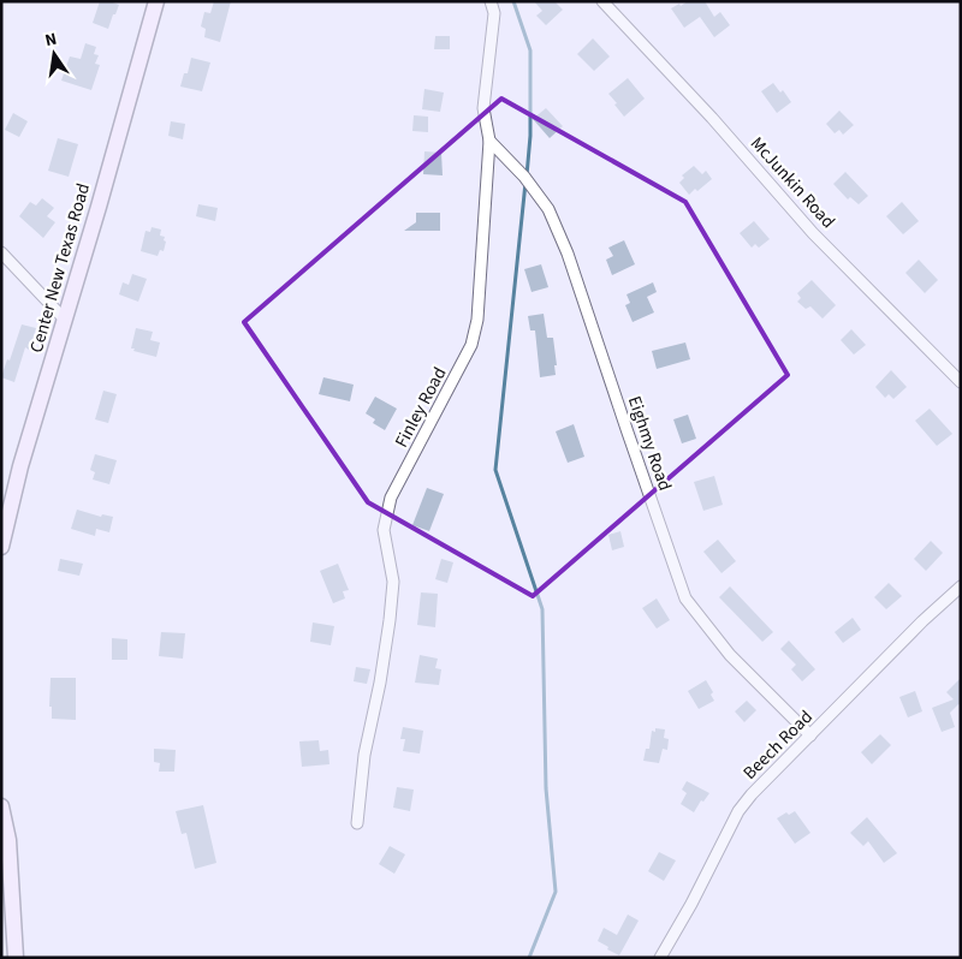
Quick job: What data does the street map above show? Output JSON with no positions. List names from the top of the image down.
{
  "streets": {
    "street": [
      "McJunkin Road",
      "Center New Texas Road",
      "Finley Road",
      "Eighmy Road",
      "Beech Road"
    ]
  },
  "crossings": [
    ["Finley Road", "Eighmy Road"],
    ["Eighmy Road", "Beech Road"]
  ],
  "north": "top"
}
